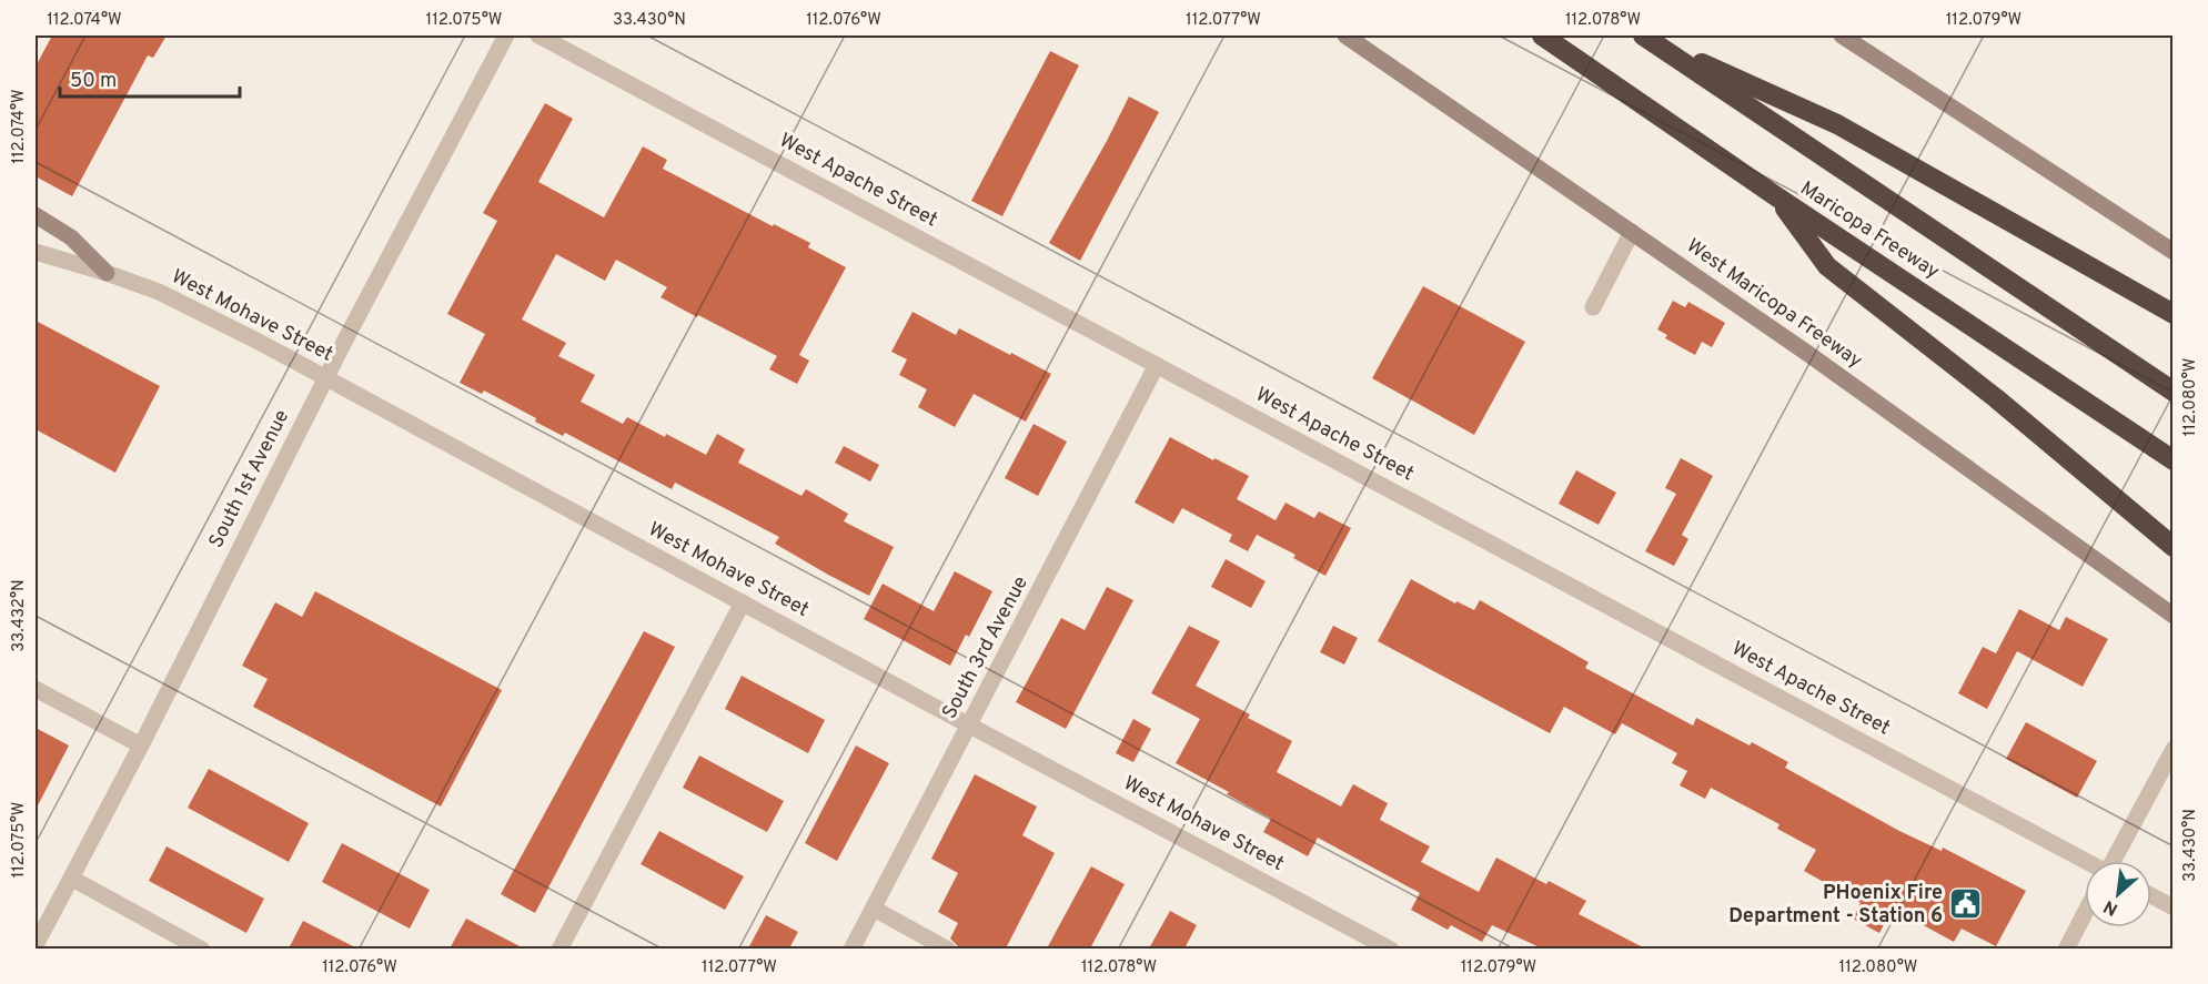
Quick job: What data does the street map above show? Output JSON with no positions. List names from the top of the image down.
{
  "streets": {
    "highway": ["Maricopa Freeway"],
    "main road": ["West Maricopa Freeway"],
    "street": [
      "West Apache Street",
      "West Mohave Street",
      "South 1st Avenue",
      "South 3rd Avenue"
    ]
  },
  "crossings": [
    ["West Apache Street", "South 3rd Avenue"],
    ["West Mohave Street", "South 1st Avenue"],
    ["West Mohave Street", "South 3rd Avenue"]
  ],
  "places": {
    "public building": ["PHoenix Fire Department - Station 6"]
  },
  "scale_bar": "50 m",
  "north": "bottom left",
  "coordinates": [
    "112.074°W",
    "112.075°W",
    "33.430°N",
    "112.076°W",
    "112.077°W",
    "112.078°W",
    "112.079°W",
    "112.080°W",
    "33.432°N"
  ]
}
